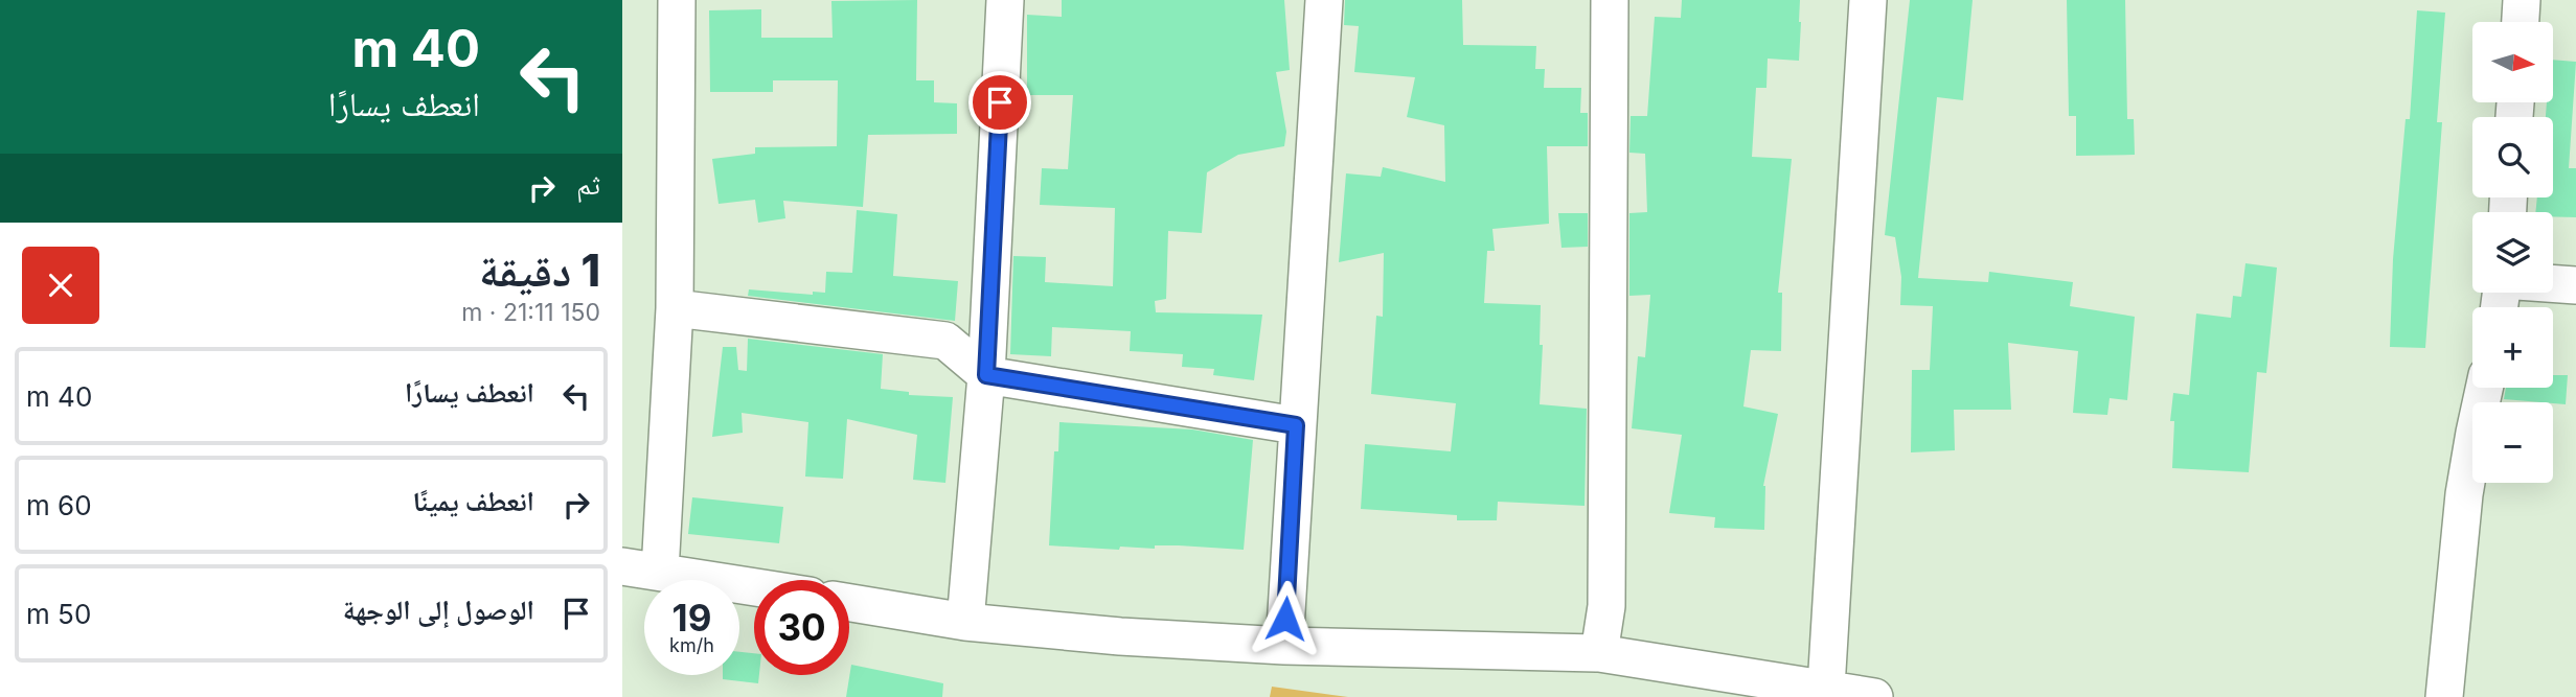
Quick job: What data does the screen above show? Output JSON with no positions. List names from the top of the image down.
{
  "north": "right",
  "page": {
    "turn": ["40 m", "انعطف يسارًا"],
    "map_buttons": ["+", "−"],
    "then": "ثم",
    "heading": ["1 دقيقة", "150 m · 21:11"],
    "list": [
      {
        "name": "انعطف يسارًا",
        "value": "40 m"
      },
      {
        "name": "انعطف يمينًا",
        "value": "60 m"
      },
      {
        "name": "الوصول إلى الوجهة",
        "value": "50 m"
      }
    ],
    "speed": "19 km/h",
    "limit": "30"
  }
}
